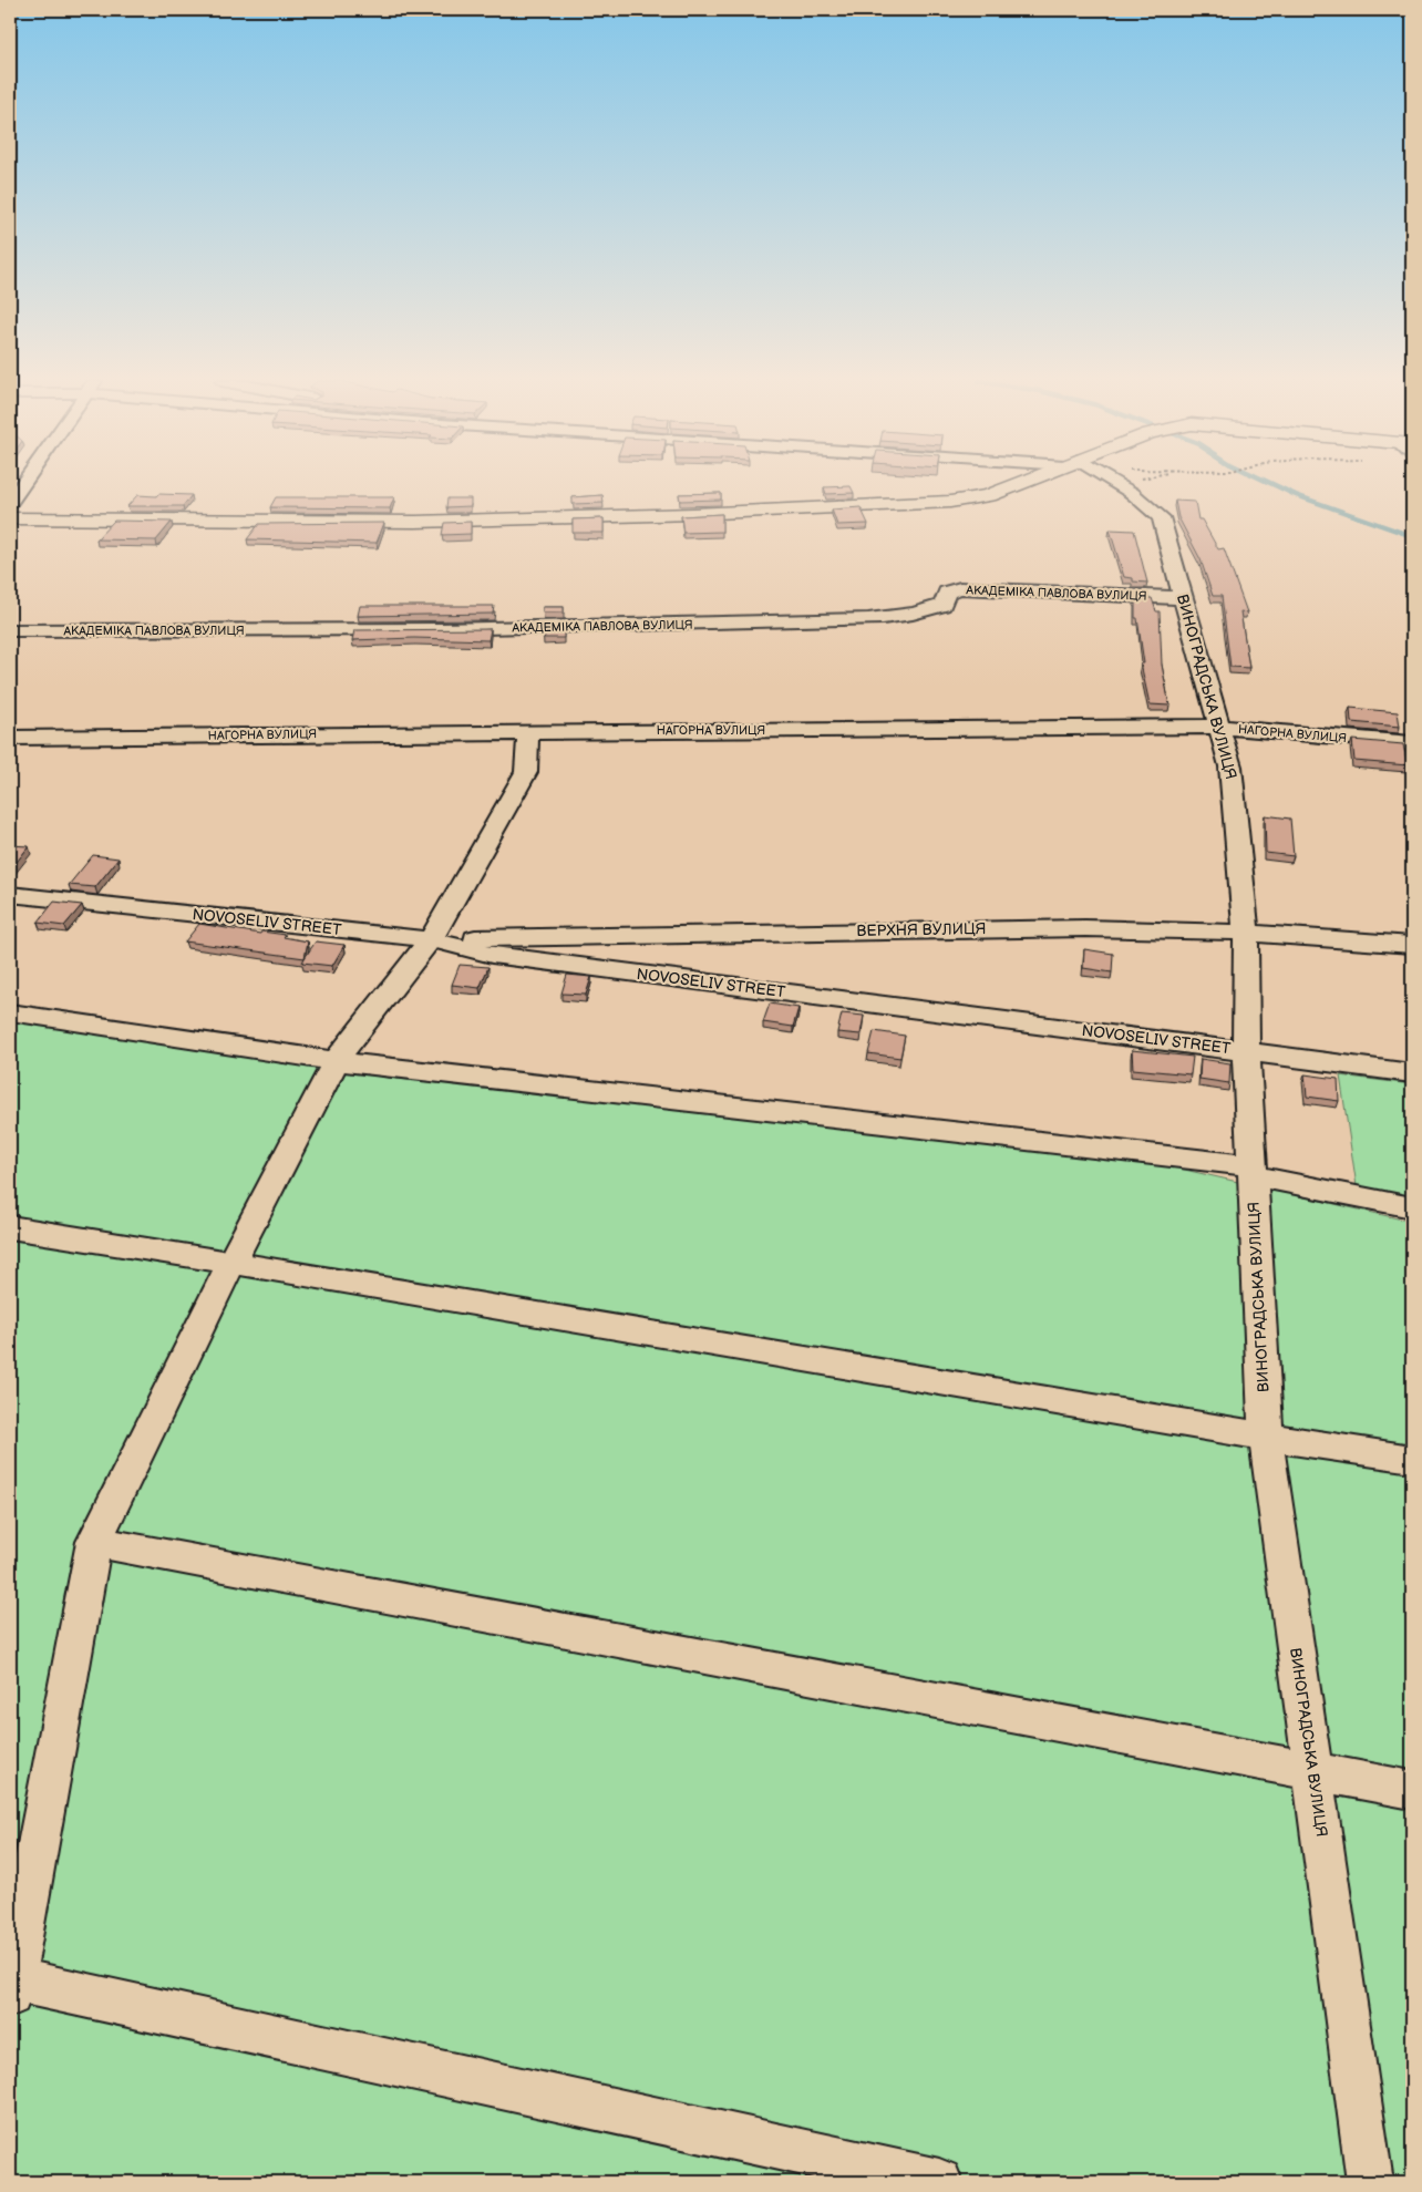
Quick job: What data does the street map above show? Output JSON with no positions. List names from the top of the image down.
{
  "streets": {
    "street": [
      "АКАДЕМІКА ПАВЛОВА ВУЛИЦЯ",
      "ВИНОГРАДСЬКА ВУЛИЦЯ",
      "НАГОРНА ВУЛИЦЯ",
      "NOVOSELIV STREET",
      "ВЕРХНЯ ВУЛИЦЯ"
    ]
  },
  "crossings": [
    ["АКАДЕМІКА ПАВЛОВА ВУЛИЦЯ", "ВИНОГРАДСЬКА ВУЛИЦЯ"],
    ["ВИНОГРАДСЬКА ВУЛИЦЯ", "НАГОРНА ВУЛИЦЯ"],
    ["ВИНОГРАДСЬКА ВУЛИЦЯ", "NOVOSELIV STREET"],
    ["ВИНОГРАДСЬКА ВУЛИЦЯ", "ВЕРХНЯ ВУЛИЦЯ"],
    ["NOVOSELIV STREET", "ВЕРХНЯ ВУЛИЦЯ"]
  ]
}
